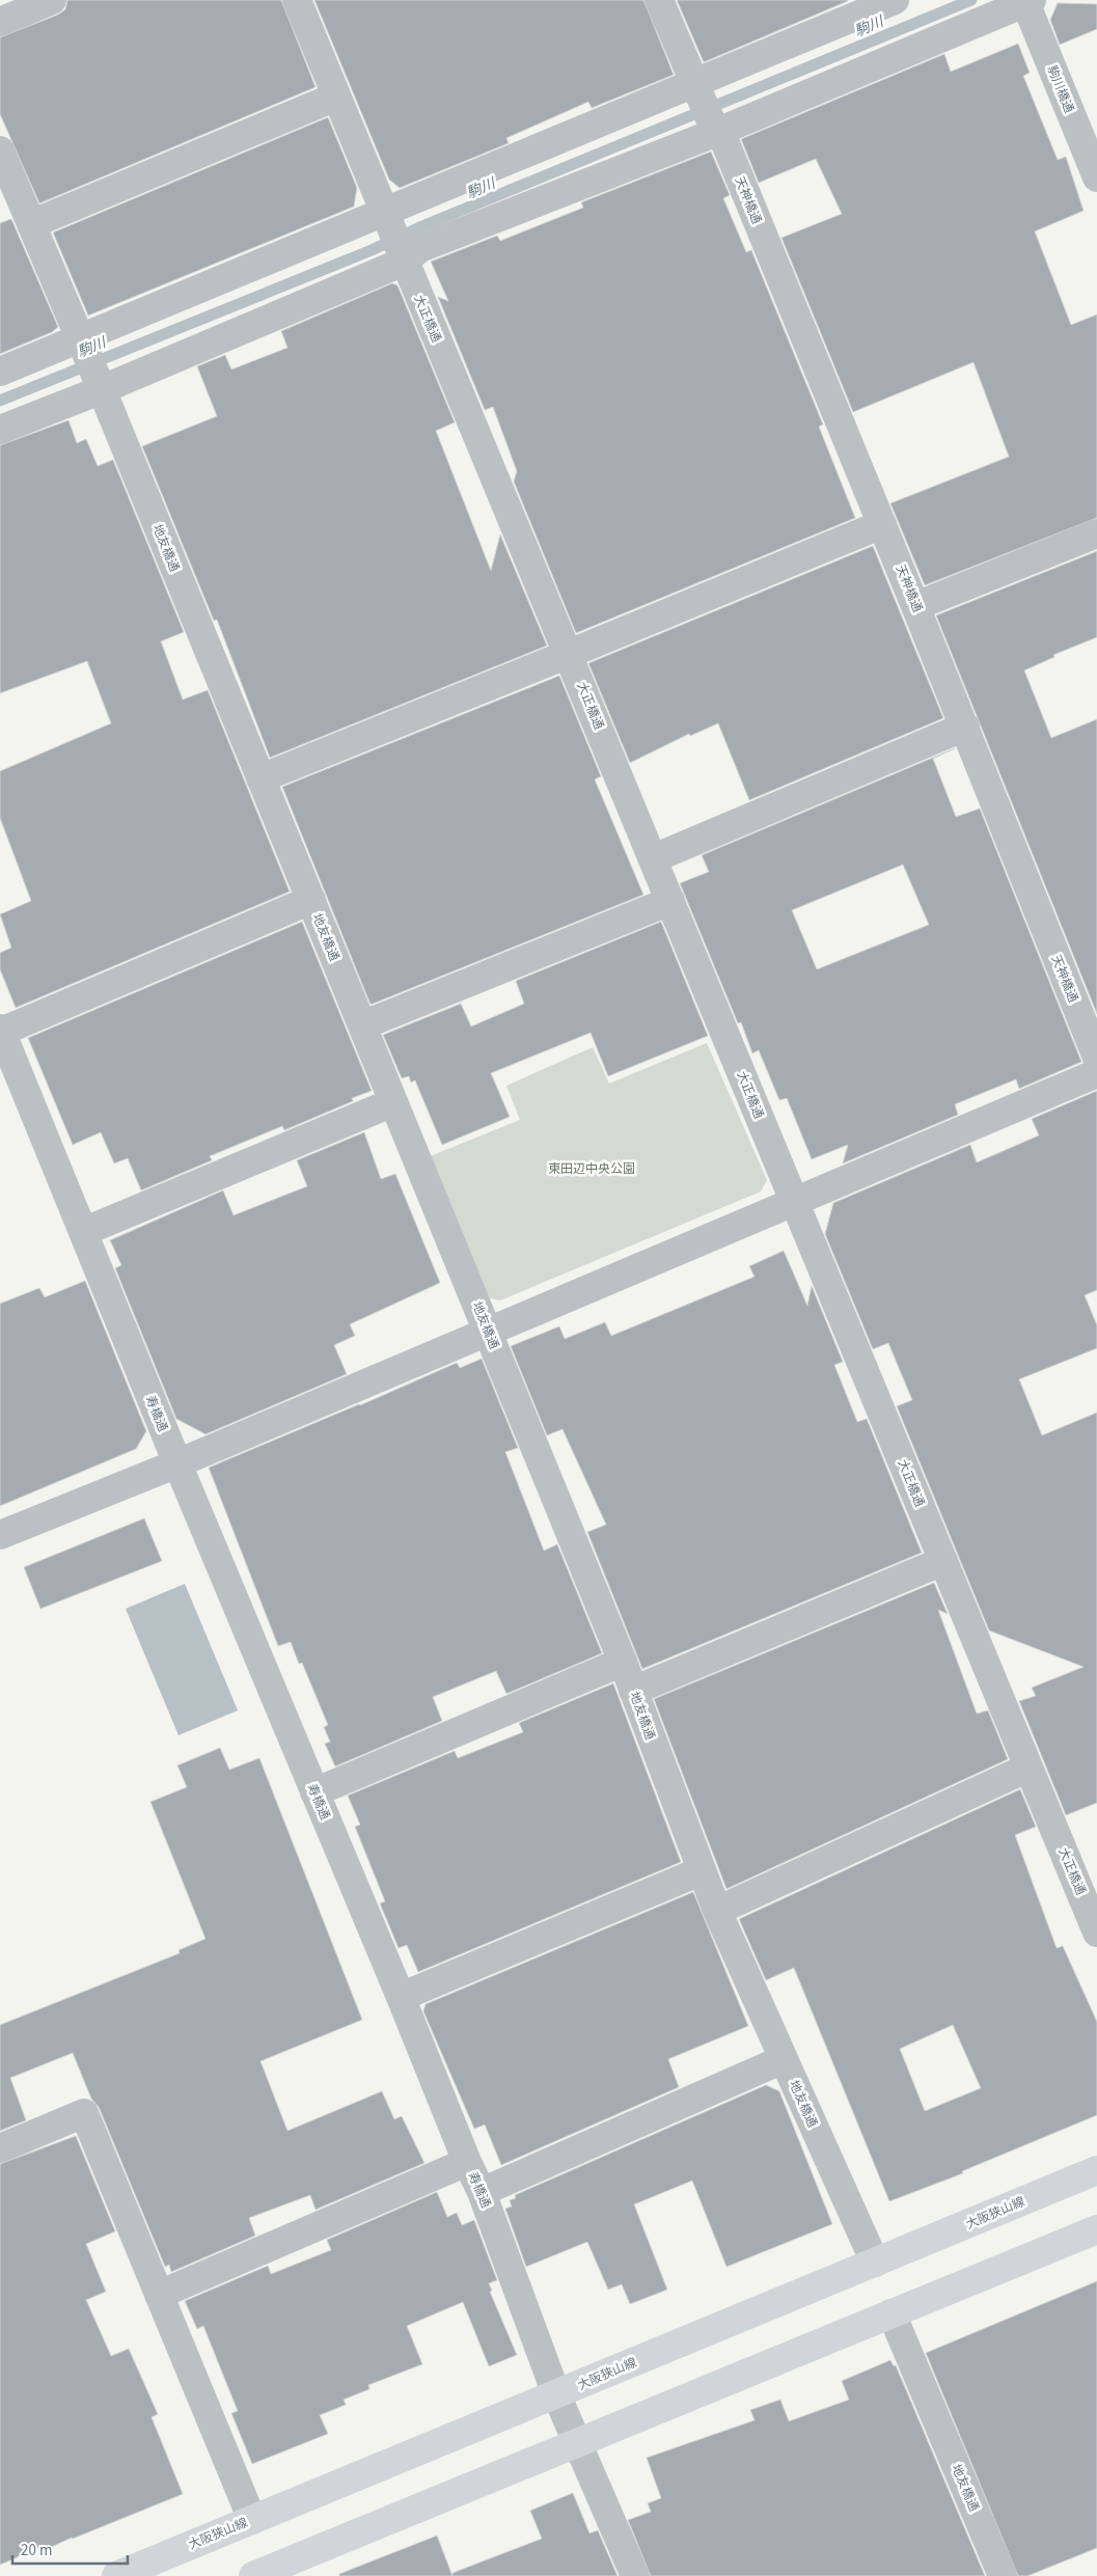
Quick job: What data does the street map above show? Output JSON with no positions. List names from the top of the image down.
{
  "streets": {
    "main road": ["大阪狭山線"],
    "street": [
      "駒川橋通",
      "天神橋通",
      "大正橋通",
      "地友橋通",
      "寿橋通"
    ]
  },
  "crossings": [
    ["地友橋通", "大阪狭山線"],
    ["寿橋通", "大阪狭山線"]
  ],
  "water": ["駒川"],
  "parks": ["東田辺中央公園"],
  "scale_bar": "20 m"
}
